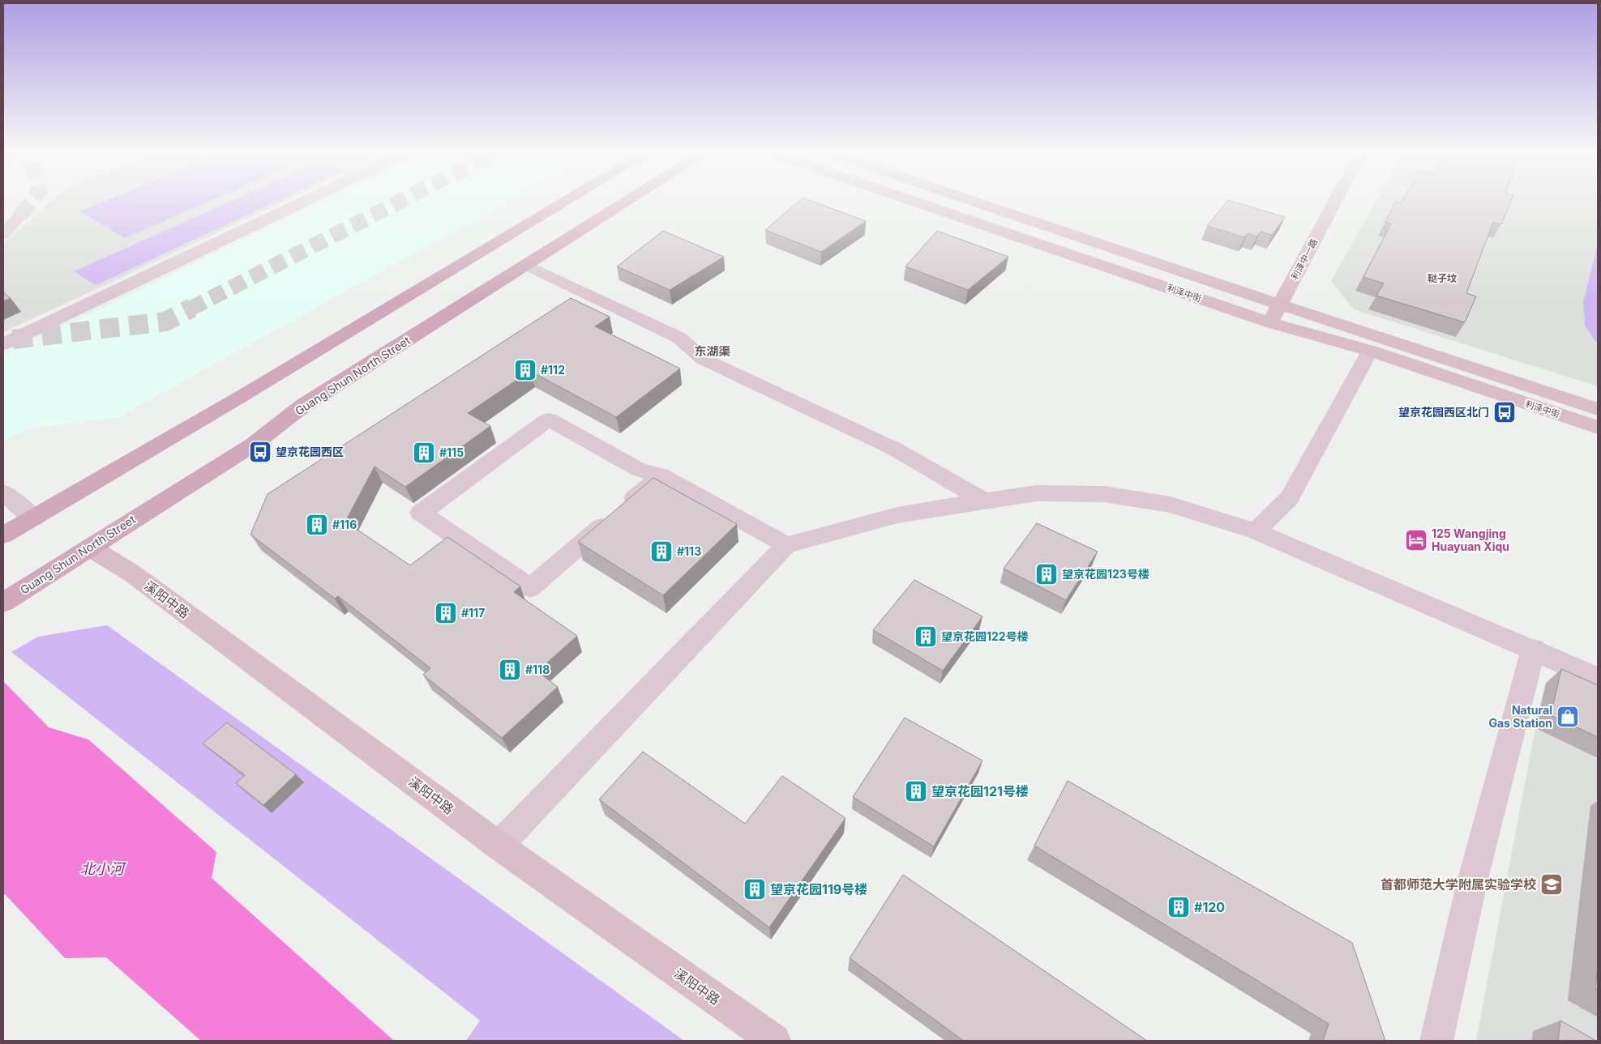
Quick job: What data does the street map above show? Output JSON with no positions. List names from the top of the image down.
{
  "streets": {
    "main road": ["Guang Shun North Street"],
    "street": ["利泽中一路", "利泽中街", "溪阳中路"]
  },
  "crossings": [
    ["利泽中一路", "利泽中街"],
    ["Guang Shun North Street", "溪阳中路"]
  ],
  "districts": ["鞑子坟", "东湖渠"],
  "water": ["北小河"],
  "places": {
    "building": [
      "#112",
      "#115",
      "#116",
      "#113",
      "望京花园123号楼",
      "#117",
      "望京花园122号楼",
      "#118",
      "望京花园121号楼",
      "望京花园119号楼",
      "#120"
    ],
    "bus stop": ["望京花园西区北门", "望京花园西区"],
    "hotel": ["125 Wangjing Huayuan Xiqu"],
    "shop": ["Natural Gas Station"],
    "school or university": ["首都师范大学附属实验学校"]
  }
}
